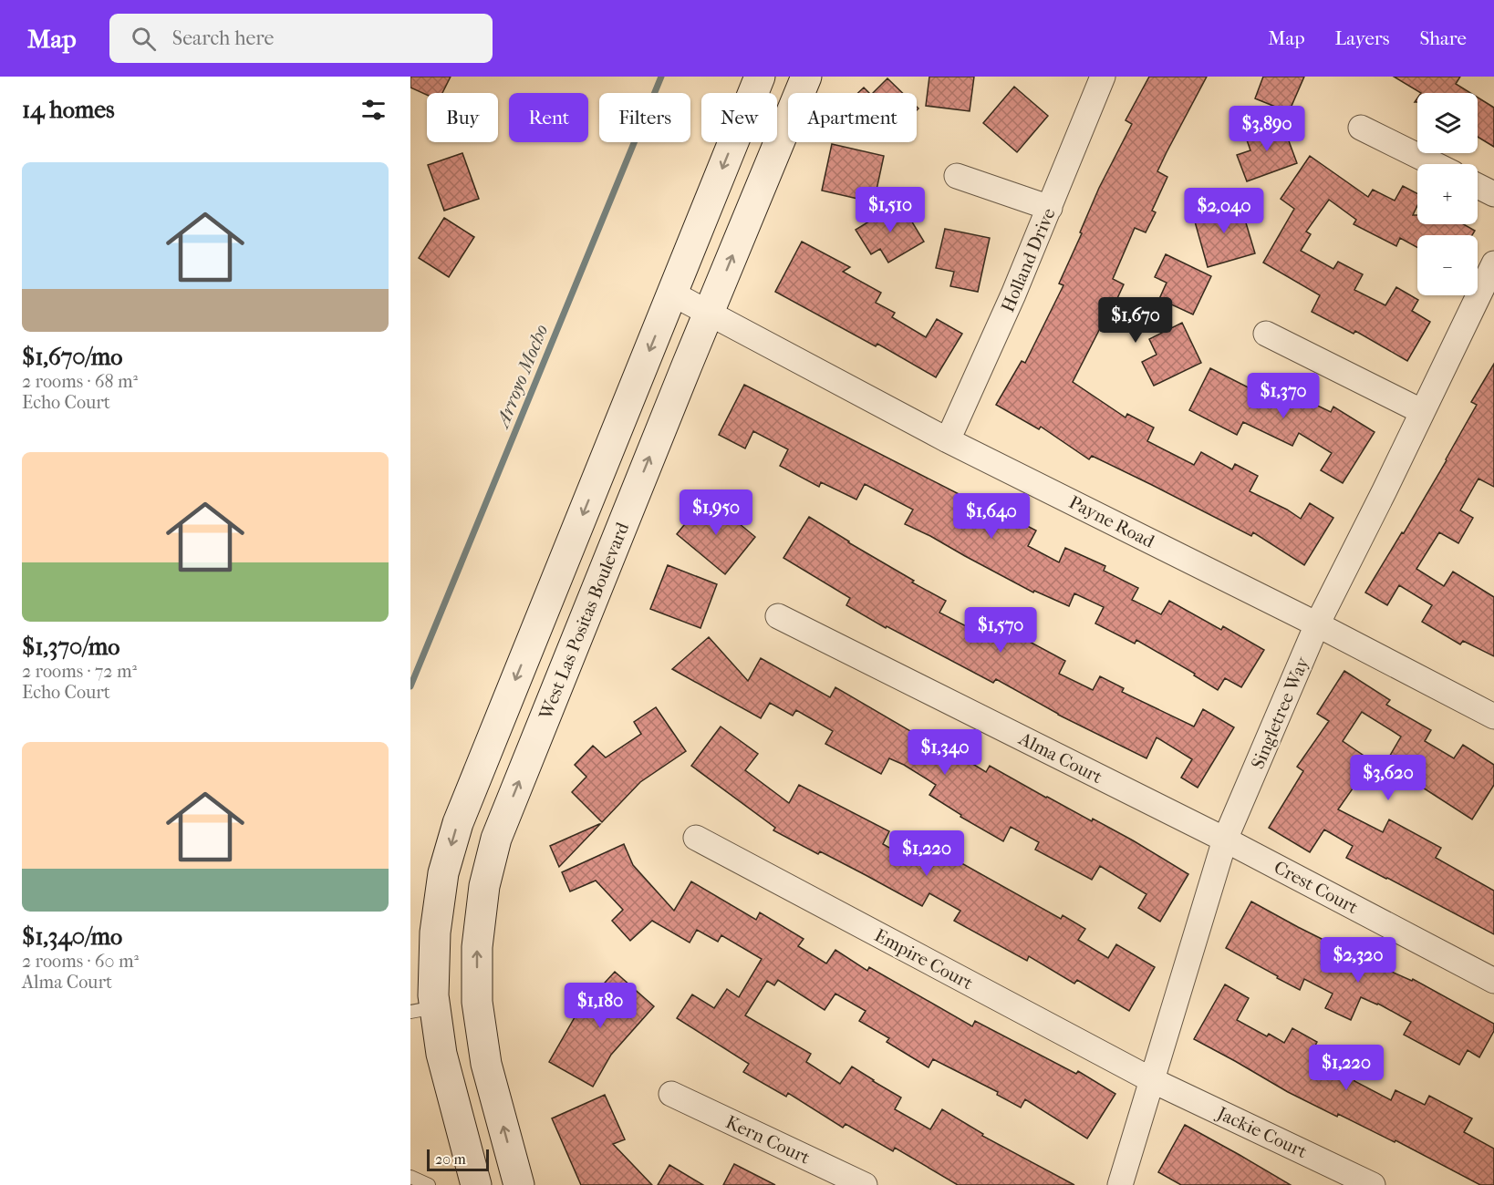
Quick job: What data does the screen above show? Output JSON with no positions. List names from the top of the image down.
{
  "streets": {
    "main road": ["West Las Positas Boulevard"],
    "street": [
      "Holland Drive",
      "Payne Road",
      "Singletree Way",
      "Alma Court",
      "Crest Court",
      "Empire Court",
      "Jackie Court",
      "Kern Court"
    ]
  },
  "crossings": [
    ["Holland Drive", "Payne Road"],
    ["Payne Road", "West Las Positas Boulevard"],
    ["Payne Road", "Singletree Way"],
    ["Singletree Way", "Alma Court"],
    ["Singletree Way", "Crest Court"],
    ["Singletree Way", "Empire Court"],
    ["Singletree Way", "Jackie Court"],
    ["Alma Court", "Crest Court"],
    ["Empire Court", "Jackie Court"]
  ],
  "water": ["Arroyo Mocho"],
  "scale_bar": "20 m",
  "page": {
    "header": "Map",
    "search": "Search here",
    "nav": ["Map", "Layers", "Share"],
    "heading": "14 homes",
    "map_buttons": ["+", "−"],
    "chip": [
      "Buy",
      "Rent",
      "Filters",
      "New",
      "Apartment"
    ],
    "price": [
      "$3,890",
      "$1,510",
      "$2,040",
      "$1,670",
      "$1,370",
      "$1,950",
      "$1,640",
      "$1,570",
      "$1,340",
      "$3,620",
      "$1,220",
      "$2,320",
      "$1,180",
      "$1,220"
    ],
    "list": [
      {
        "name": "$1,670/mo",
        "note": "2 rooms · 68 m² · Echo Court"
      },
      {
        "name": "$1,370/mo",
        "note": "2 rooms · 72 m² · Echo Court"
      },
      {
        "name": "$1,340/mo",
        "note": "2 rooms · 60 m² · Alma Court"
      }
    ],
    "scale": "20 m"
  }
}
